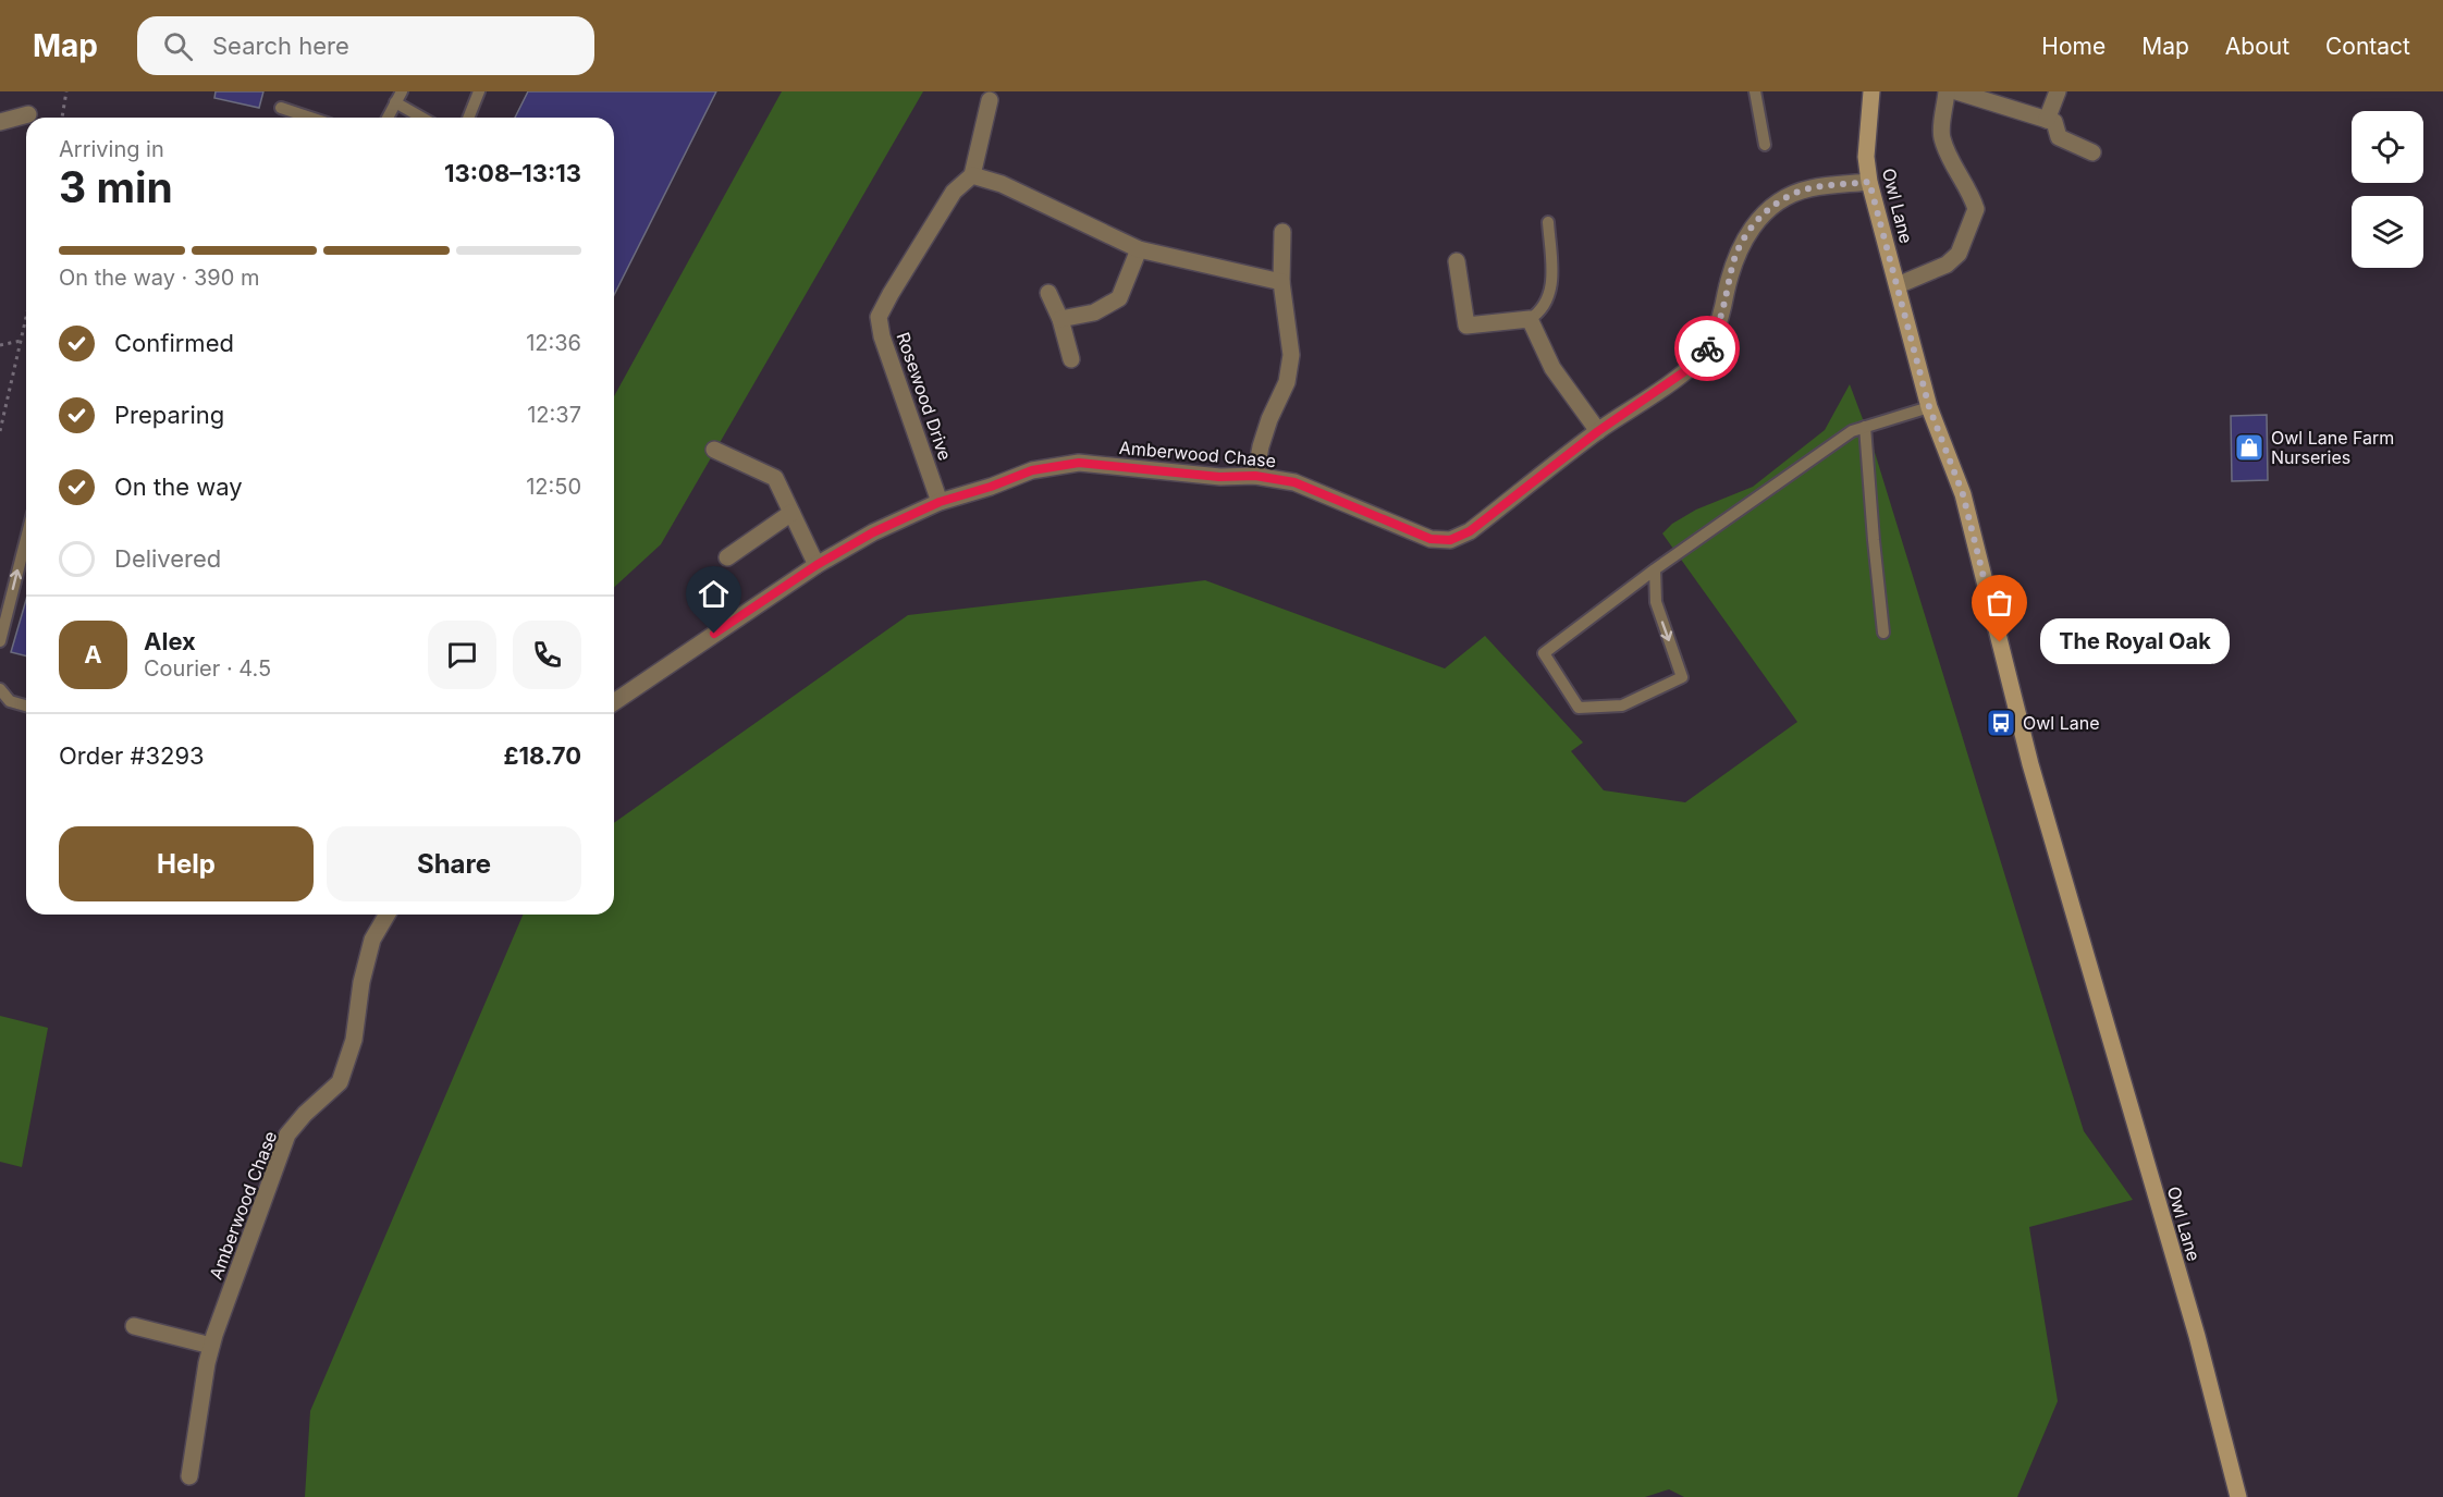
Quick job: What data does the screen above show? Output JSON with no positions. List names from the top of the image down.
{
  "streets": {
    "main road": ["Owl Lane"],
    "street": ["Rosewood Drive", "Amberwood Chase"]
  },
  "crossings": [
    ["Owl Lane", "Amberwood Chase"],
    ["Rosewood Drive", "Amberwood Chase"]
  ],
  "places": {
    "shop": ["Owl Lane Farm Nurseries"],
    "other": ["The Royal Oak"],
    "bus stop": ["Owl Lane"]
  },
  "page": {
    "header": "Map",
    "search": "Search here",
    "nav": [
      "Home",
      "Map",
      "About",
      "Contact"
    ],
    "heading": ["3 min", "Arriving in", "13:08–13:13"],
    "panel": [
      "Alex",
      "Courier · 4.5",
      "Order #3293",
      "£18.70"
    ],
    "bar": "On the way · 390 m",
    "list": [
      ["Confirmed", "12:36"],
      ["Preparing", "12:37"],
      ["On the way", "12:50"],
      "Delivered"
    ],
    "bubble": "The Royal Oak",
    "round": "A",
    "buttons": ["Help", "Share"]
  }
}
